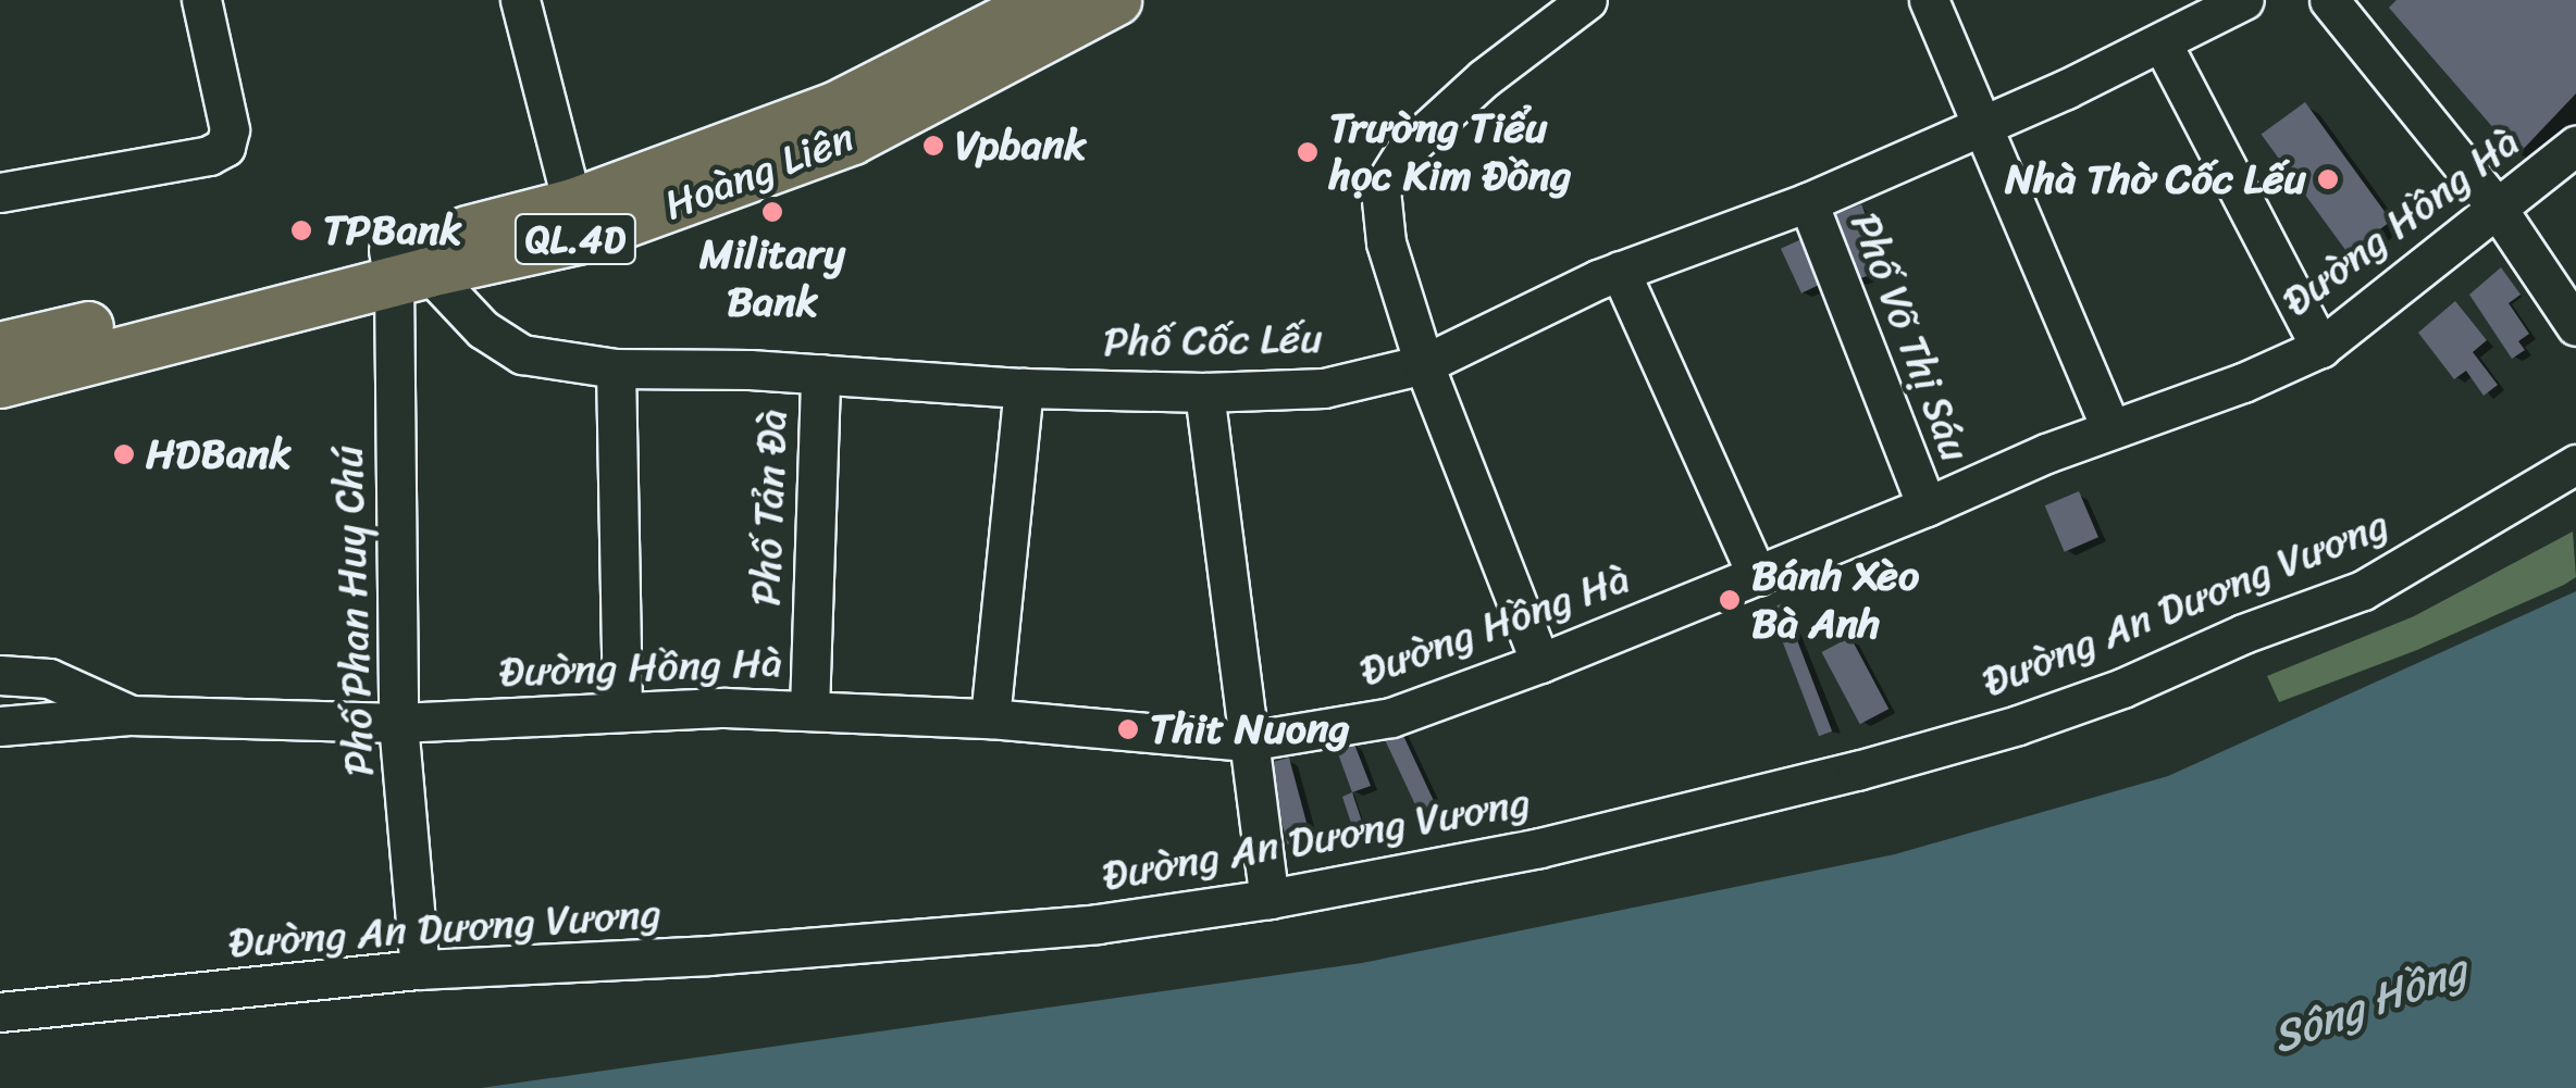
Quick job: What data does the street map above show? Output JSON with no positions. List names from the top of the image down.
{
  "streets": {
    "main road": ["Hoàng Liên", "QL.4D"],
    "street": [
      "Đường Hồng Hà",
      "Phố Võ Thị Sáu",
      "Phố Cốc Lếu",
      "Phố Tản Đà",
      "Đường An Dương Vương",
      "Phố Phan Huy Chú"
    ]
  },
  "crossings": [
    ["Hoàng Liên", "Phố Cốc Lếu"],
    ["Hoàng Liên", "Phố Phan Huy Chú"],
    ["Đường Hồng Hà", "Phố Võ Thị Sáu"],
    ["Đường Hồng Hà", "Phố Tản Đà"],
    ["Đường Hồng Hà", "Phố Phan Huy Chú"],
    ["Phố Võ Thị Sáu", "Phố Cốc Lếu"],
    ["Phố Cốc Lếu", "Phố Tản Đà"],
    ["Phố Cốc Lếu", "Phố Phan Huy Chú"],
    ["Đường An Dương Vương", "Phố Phan Huy Chú"]
  ],
  "water": ["Sông Hồng"],
  "places": [
    "Vpbank",
    "Trường Tiểu học Kim Đồng",
    "Nhà Thờ Cốc Lếu",
    "Military Bank",
    "TPBank",
    "HDBank",
    "Bánh Xèo Bà Anh",
    "Thit Nuong"
  ]
}
